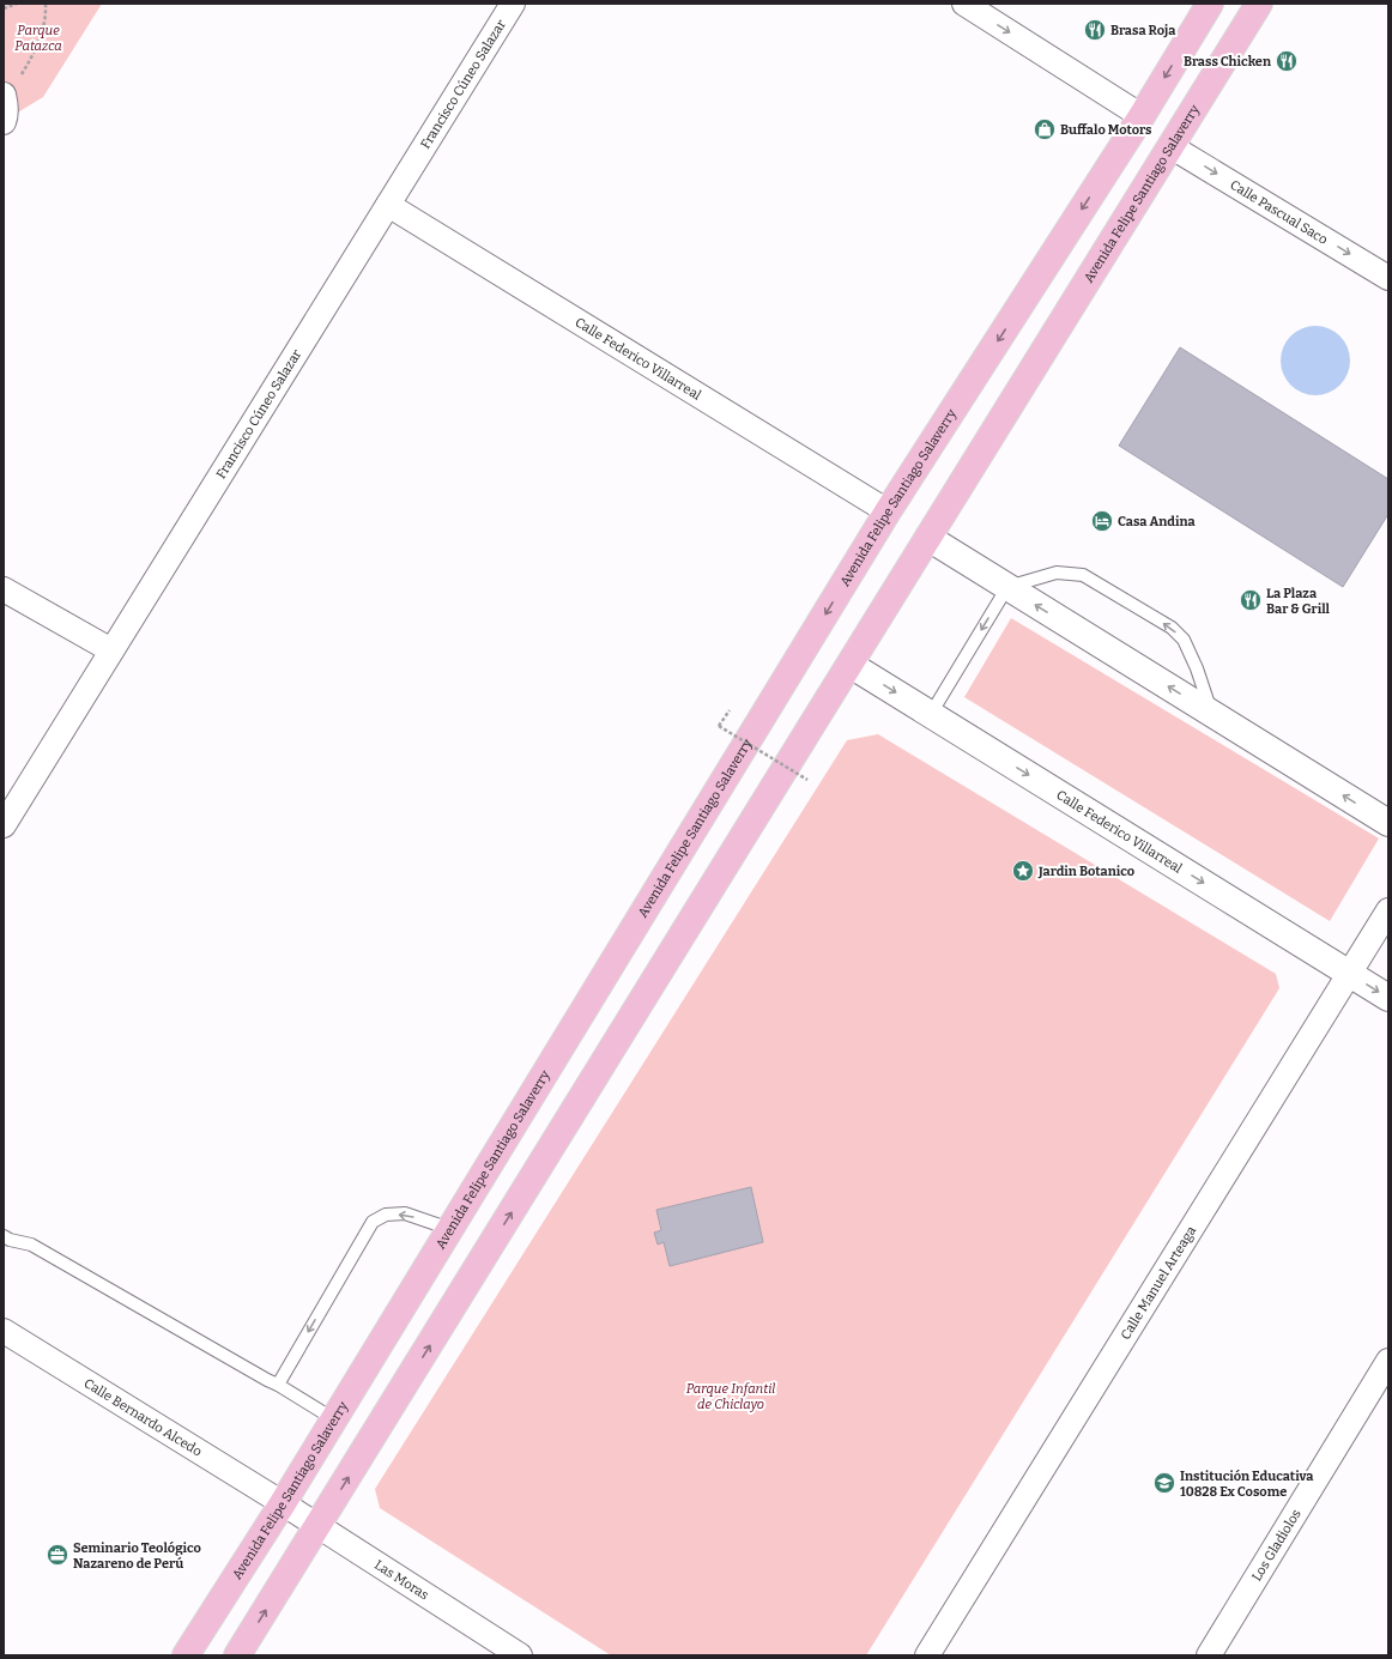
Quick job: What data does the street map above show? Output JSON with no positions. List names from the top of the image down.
{
  "streets": {
    "main road": ["Avenida Felipe Santiago Salaverry"],
    "street": [
      "Francisco Cúneo Salazar",
      "Calle Pascual Saco",
      "Calle Federico Villarreal",
      "Calle Manuel Arteaga",
      "Calle Bernardo Alcedo",
      "Los Gladiolos",
      "Las Moras"
    ]
  },
  "crossings": [
    ["Francisco Cúneo Salazar", "Calle Federico Villarreal"],
    ["Avenida Felipe Santiago Salaverry", "Calle Pascual Saco"],
    ["Avenida Felipe Santiago Salaverry", "Calle Federico Villarreal"],
    ["Avenida Felipe Santiago Salaverry", "Calle Bernardo Alcedo"],
    ["Avenida Felipe Santiago Salaverry", "Las Moras"],
    ["Calle Federico Villarreal", "Calle Manuel Arteaga"],
    ["Calle Bernardo Alcedo", "Las Moras"]
  ],
  "one_way": ["Calle Pascual Saco"],
  "parks": ["Parque Patazca", "Parque Infantil de Chiclayo"],
  "places": {
    "restaurant": ["Brasa Roja", "Brass Chicken", "La Plaza Bar & Grill"],
    "shop": ["Buffalo Motors"],
    "hotel": ["Casa Andina"],
    "place": ["Jardin Botanico"],
    "school or university": ["Institución Educativa 10828 Ex Cosome"],
    "office": ["Seminario Teológico Nazareno de Perú"]
  }
}
